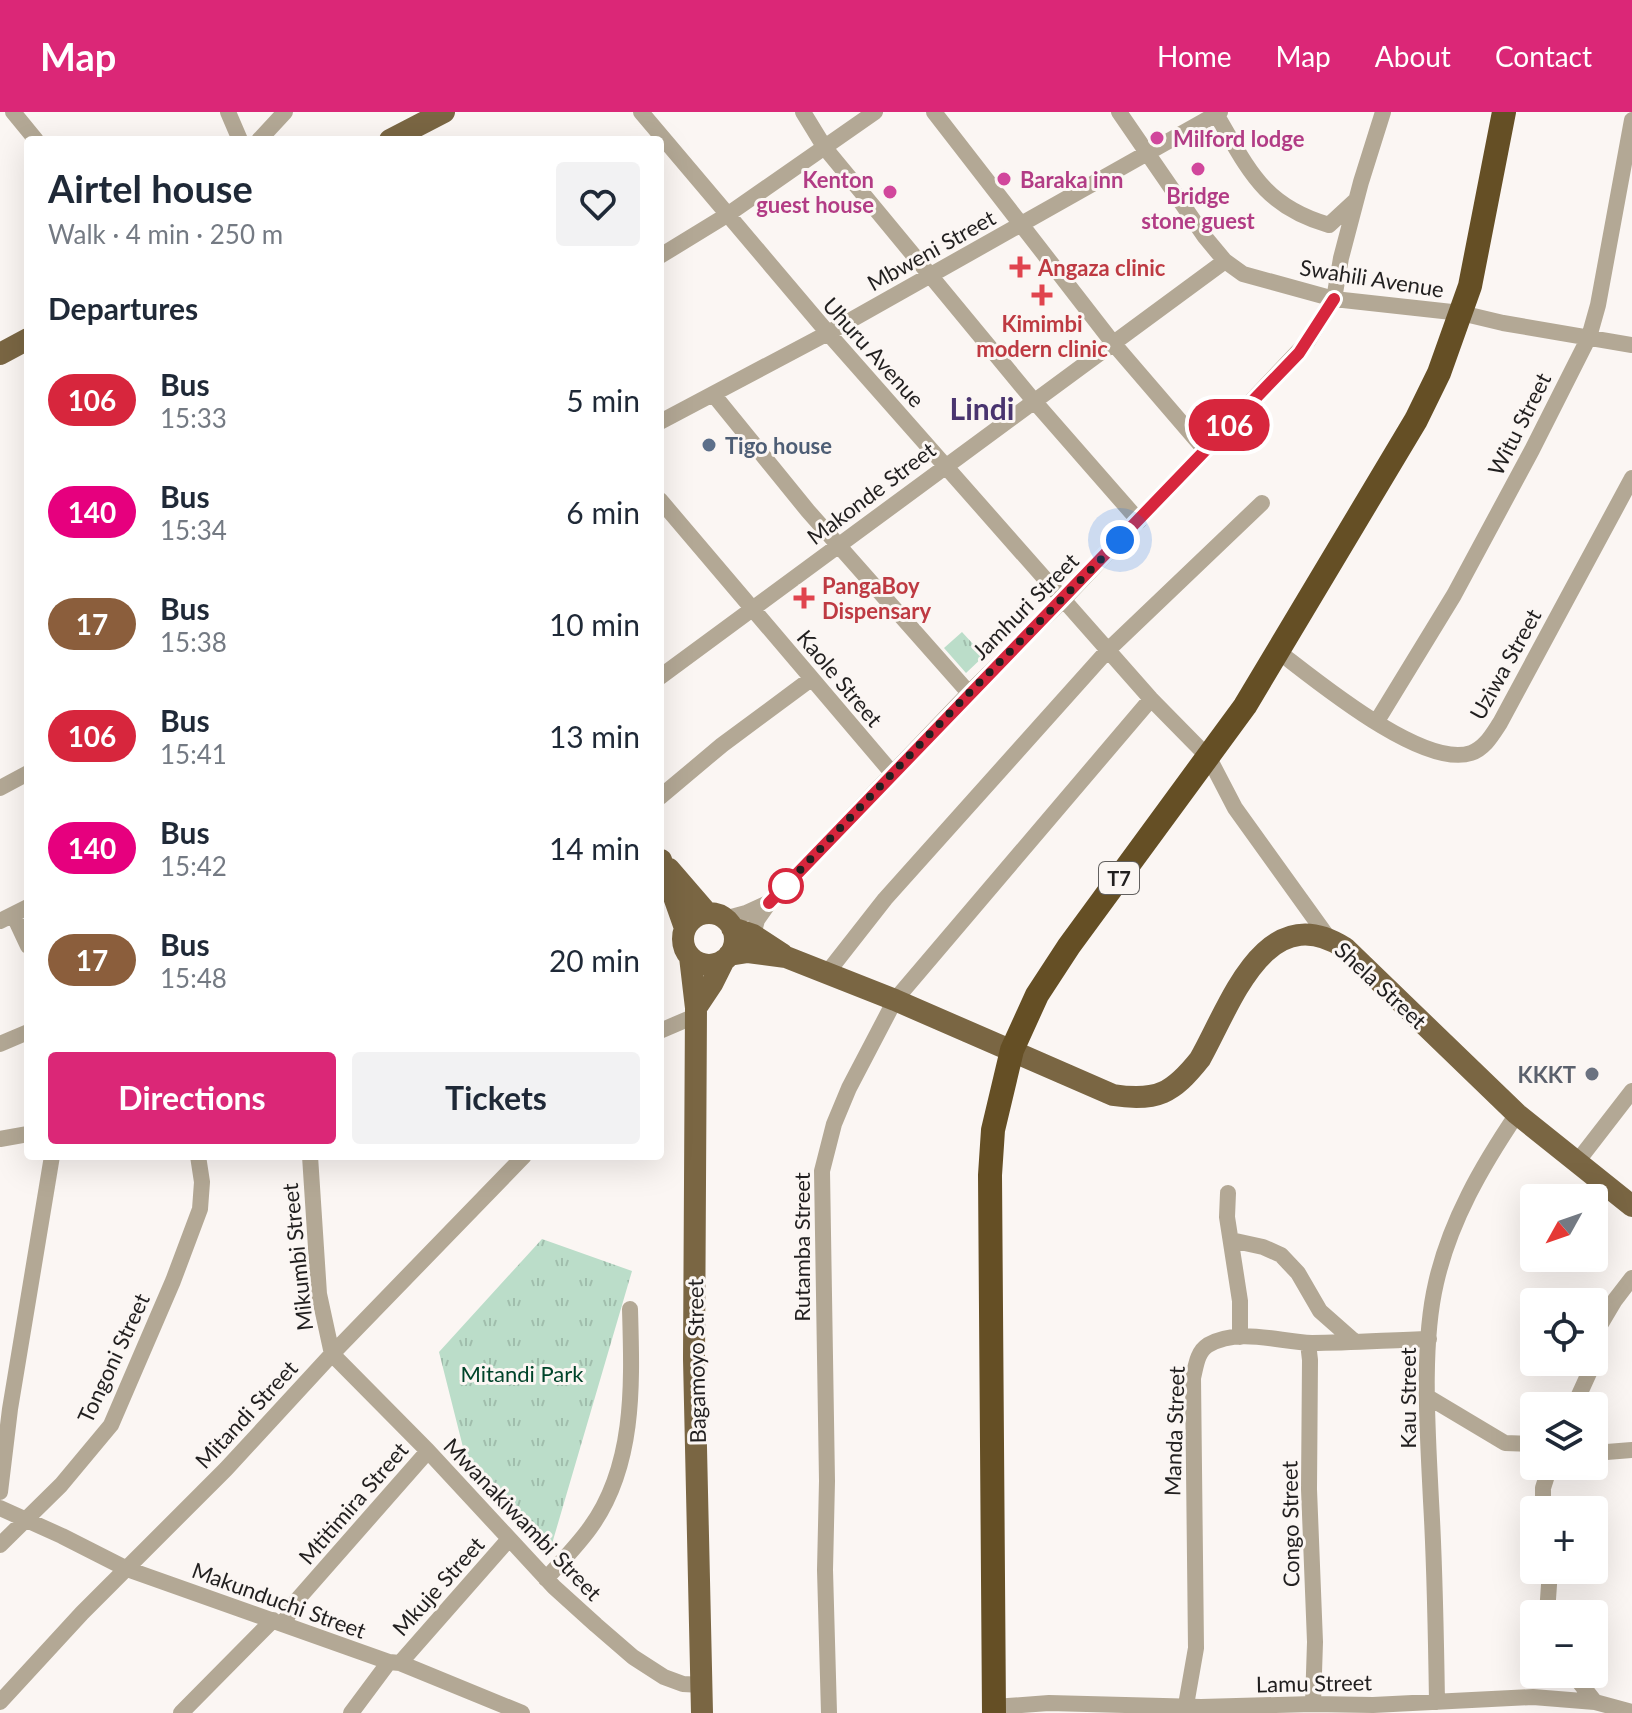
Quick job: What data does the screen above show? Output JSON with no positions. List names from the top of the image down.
{
  "streets": {
    "highway": ["T7"],
    "main road": ["Shela Street", "Bagamoyo Street"],
    "street": [
      "Mbweni Street",
      "Swahili Avenue",
      "Uhuru Avenue",
      "Witu Street",
      "Makonde Street",
      "Jamhuri Street",
      "Uziwa Street",
      "Kaole Street",
      "Rutamba Street",
      "Mikumbi Street",
      "Tongoni Street",
      "Kau Street",
      "Mitandi Street",
      "Manda Street",
      "Mtitimira Street",
      "Mwanakiwambi Street",
      "Congo Street",
      "Mkuje Street",
      "Makunduchi Street",
      "Lamu Street"
    ]
  },
  "crossings": [
    ["Mbweni Street", "Swahili Avenue"],
    ["Mbweni Street", "Uhuru Avenue"],
    ["Swahili Avenue", "Witu Street"],
    ["Swahili Avenue", "Makonde Street"],
    ["Swahili Avenue", "Jamhuri Street"],
    ["Swahili Avenue", "T7"],
    ["Uhuru Avenue", "Makonde Street"],
    ["Uhuru Avenue", "Jamhuri Street"],
    ["Uhuru Avenue", "T7"],
    ["Uhuru Avenue", "Shela Street"],
    ["Uhuru Avenue", "Rutamba Street"],
    ["Witu Street", "Uziwa Street"],
    ["Makonde Street", "Kaole Street"],
    ["Jamhuri Street", "Kaole Street"],
    ["Uziwa Street", "T7"],
    ["T7", "Shela Street"],
    ["T7", "Lamu Street"],
    ["Shela Street", "Rutamba Street"],
    ["Shela Street", "Kau Street"],
    ["Mikumbi Street", "Mitandi Street"],
    ["Mikumbi Street", "Mwanakiwambi Street"],
    ["Tongoni Street", "Makunduchi Street"],
    ["Bagamoyo Street", "Mwanakiwambi Street"],
    ["Kau Street", "Manda Street"],
    ["Kau Street", "Lamu Street"],
    ["Mitandi Street", "Mwanakiwambi Street"],
    ["Mitandi Street", "Makunduchi Street"],
    ["Manda Street", "Congo Street"],
    ["Manda Street", "Lamu Street"],
    ["Mtitimira Street", "Mwanakiwambi Street"],
    ["Mtitimira Street", "Makunduchi Street"],
    ["Mwanakiwambi Street", "Mkuje Street"],
    ["Congo Street", "Lamu Street"],
    ["Mkuje Street", "Makunduchi Street"]
  ],
  "districts": ["Lindi"],
  "parks": ["Mitandi Park"],
  "places": {
    "other": [
      "Milford lodge",
      "Bridge stone guest",
      "Baraka inn",
      "Kenton guest house",
      "Tigo house",
      "KKKT"
    ],
    "health": ["Angaza clinic", "Kimimbi modern clinic", "PangaBoy Dispensary"]
  },
  "lines": ["bus line 106"],
  "north": "bottom left",
  "page": {
    "header": "Map",
    "nav": [
      "Home",
      "Map",
      "About",
      "Contact"
    ],
    "on_map": "106",
    "heading": [
      ["Airtel house", "Walk · 4 min · 250 m"],
      "Departures"
    ],
    "list": [
      {
        "mark": "106",
        "name": "Bus",
        "note": "15:33",
        "value": "5 min"
      },
      {
        "mark": "140",
        "name": "Bus",
        "note": "15:34",
        "value": "6 min"
      },
      {
        "mark": "17",
        "name": "Bus",
        "note": "15:38",
        "value": "10 min"
      },
      {
        "mark": "106",
        "name": "Bus",
        "note": "15:41",
        "value": "13 min"
      },
      {
        "mark": "140",
        "name": "Bus",
        "note": "15:42",
        "value": "14 min"
      },
      {
        "mark": "17",
        "name": "Bus",
        "note": "15:48",
        "value": "20 min"
      }
    ],
    "buttons": ["Directions", "Tickets"],
    "map_buttons": ["+", "−"]
  }
}
